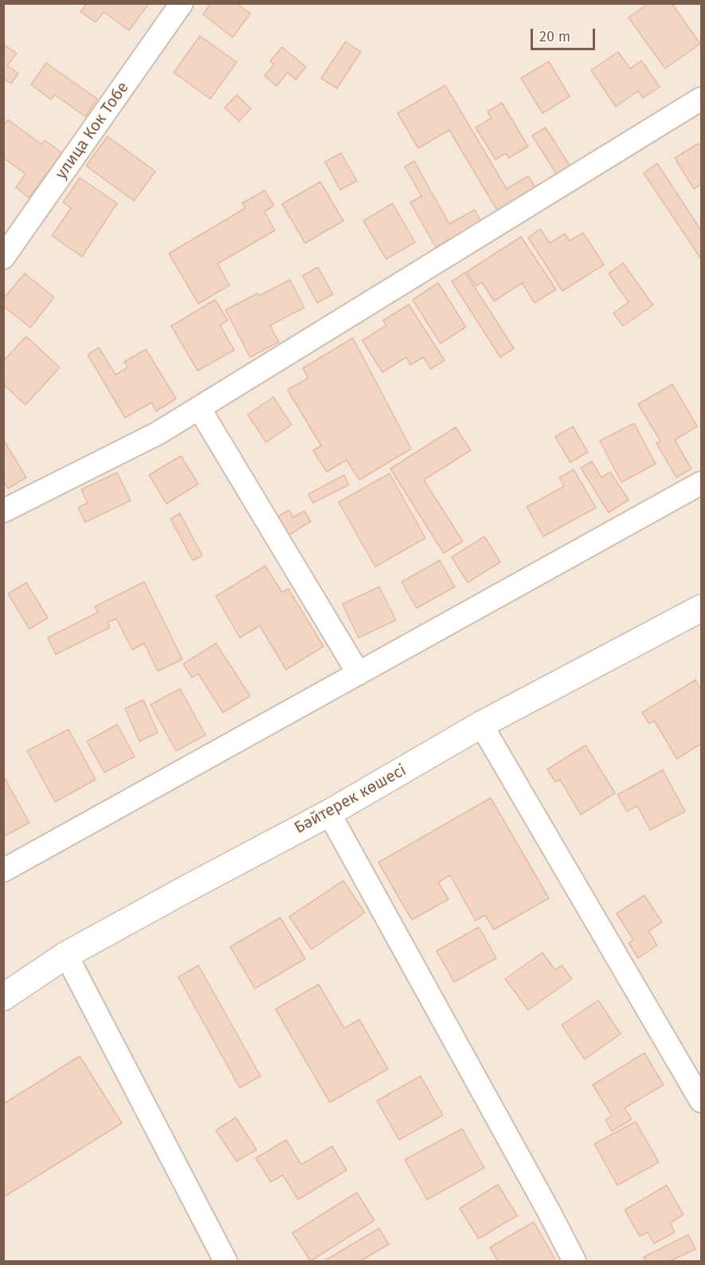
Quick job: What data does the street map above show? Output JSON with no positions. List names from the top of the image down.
{
  "streets": {
    "street": ["улица Кок Тобе", "Бәйтерек көшесі"]
  },
  "scale_bar": "20 m"
}
